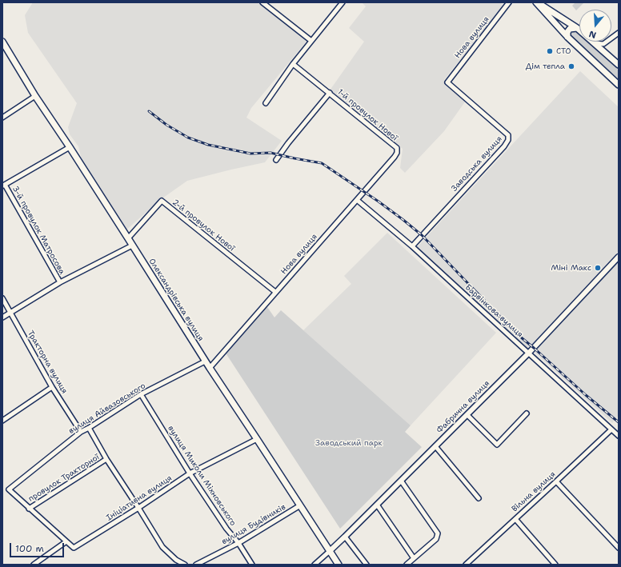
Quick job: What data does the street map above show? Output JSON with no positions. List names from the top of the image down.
{
  "streets": {
    "main road": ["Олександрівська вулиця"],
    "street": [
      "Нова вулиця",
      "1-й провулок Нової",
      "Заводська вулиця",
      "2-й провулок Нової",
      "3-й провулок Матросова",
      "Барвінкова вулиця",
      "Тракторна вулиця",
      "Фабрична вулиця",
      "вулиця Айвазовського",
      "вулиця Миколи Міхновського",
      "провулок Тракторної",
      "Вільна вулиця",
      "Ініціативна вулиця",
      "вулиця Будівників"
    ]
  },
  "crossings": [
    ["Нова вулиця", "1-й провулок Нової"],
    ["Нова вулиця", "Заводська вулиця"],
    ["Нова вулиця", "2-й провулок Нової"],
    ["Нова вулиця", "Олександрівська вулиця"],
    ["Нова вулиця", "Барвінкова вулиця"],
    ["Заводська вулиця", "Барвінкова вулиця"],
    ["2-й провулок Нової", "Олександрівська вулиця"],
    ["Олександрівська вулиця", "Фабрична вулиця"],
    ["Олександрівська вулиця", "вулиця Айвазовського"],
    ["Олександрівська вулиця", "Ініціативна вулиця"],
    ["Олександрівська вулиця", "вулиця Будівників"],
    ["Барвінкова вулиця", "Фабрична вулиця"],
    ["Барвінкова вулиця", "Вільна вулиця"],
    ["Тракторна вулиця", "вулиця Айвазовського"],
    ["вулиця Айвазовського", "вулиця Миколи Міхновського"],
    ["вулиця Айвазовського", "провулок Тракторної"],
    ["вулиця Айвазовського", "Ініціативна вулиця"],
    ["вулиця Миколи Міхновського", "Ініціативна вулиця"],
    ["вулиця Миколи Міхновського", "вулиця Будівників"]
  ],
  "parks": ["Заводський парк"],
  "places": ["СТО", "Дім тепла", "Міні Макс"],
  "scale_bar": "100 m",
  "north": "bottom"
}
